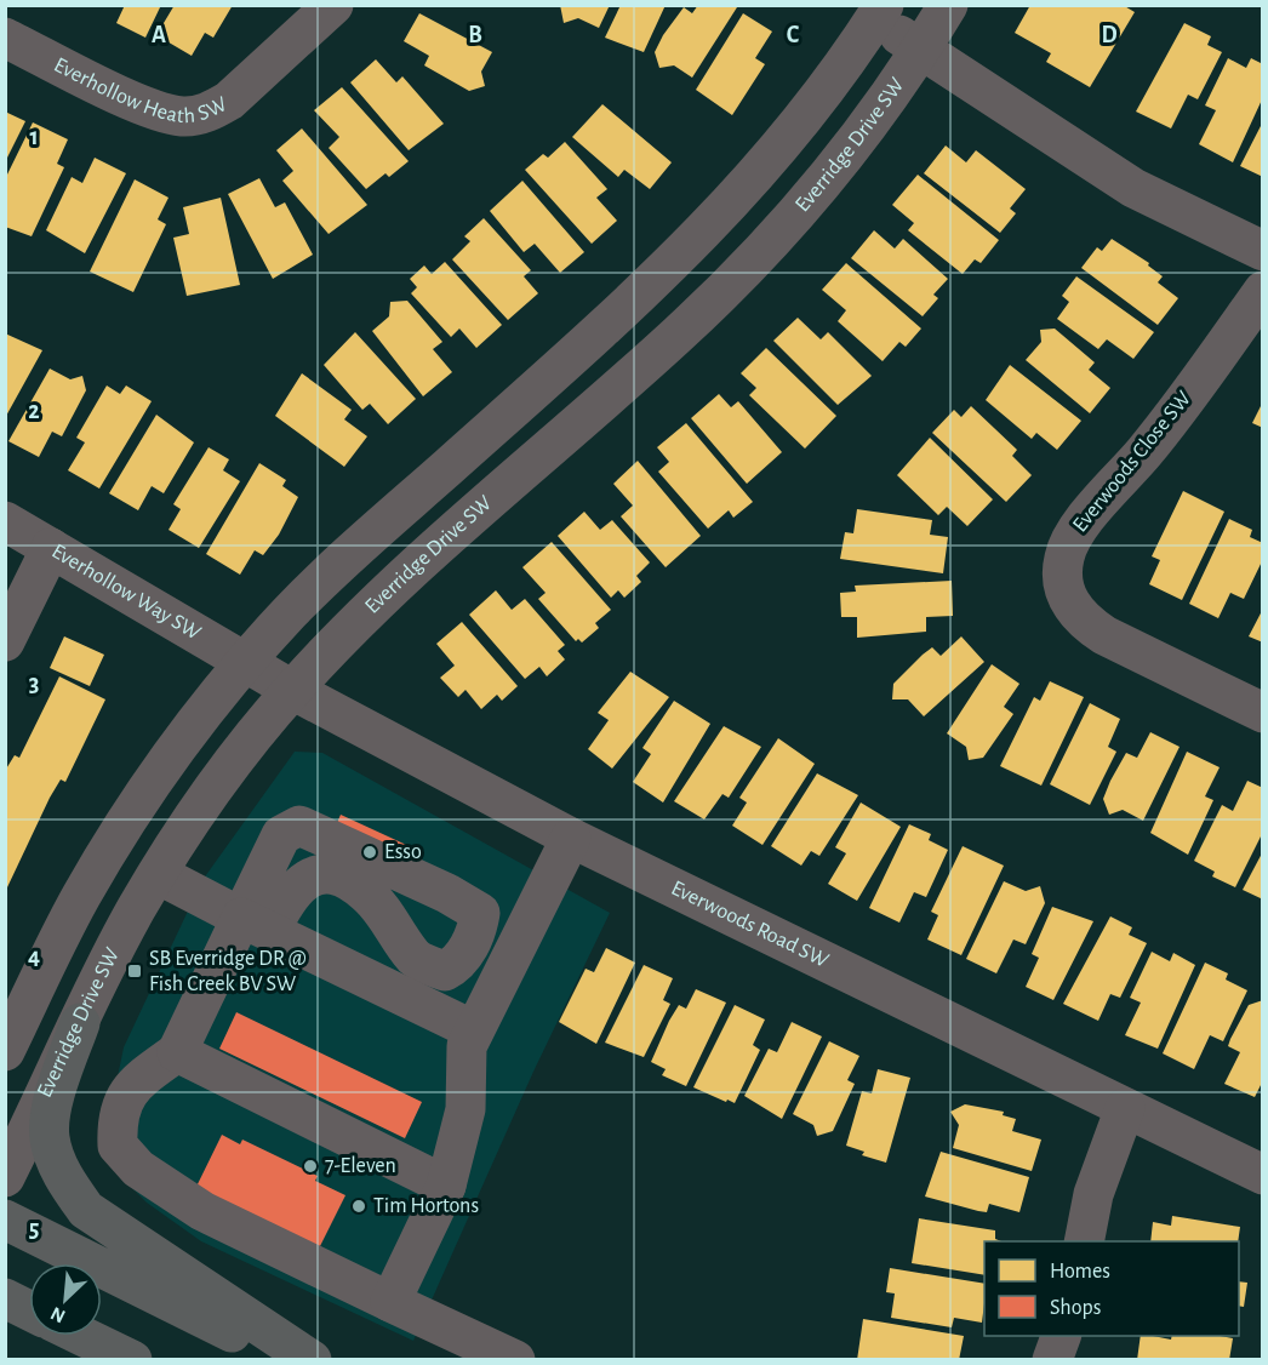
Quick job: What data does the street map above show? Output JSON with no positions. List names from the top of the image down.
{
  "streets": {
    "street": [
      "Everhollow Heath SW",
      "Everridge Drive SW",
      "Everwoods Close SW",
      "Everhollow Way SW",
      "Everwoods Road SW"
    ]
  },
  "crossings": [
    ["Everridge Drive SW", "Everwoods Road SW"],
    ["Everhollow Way SW", "Everwoods Road SW"]
  ],
  "places": {
    "other": ["Esso", "7-Eleven", "Tim Hortons"],
    "transit": ["SB Everridge DR @ Fish Creek BV SW"]
  },
  "legend": ["Homes", "Shops"],
  "north": "bottom left",
  "grid": {
    "columns": [
      "A",
      "B",
      "C",
      "D"
    ],
    "rows": [
      "1",
      "2",
      "3",
      "4",
      "5"
    ]
  }
}
